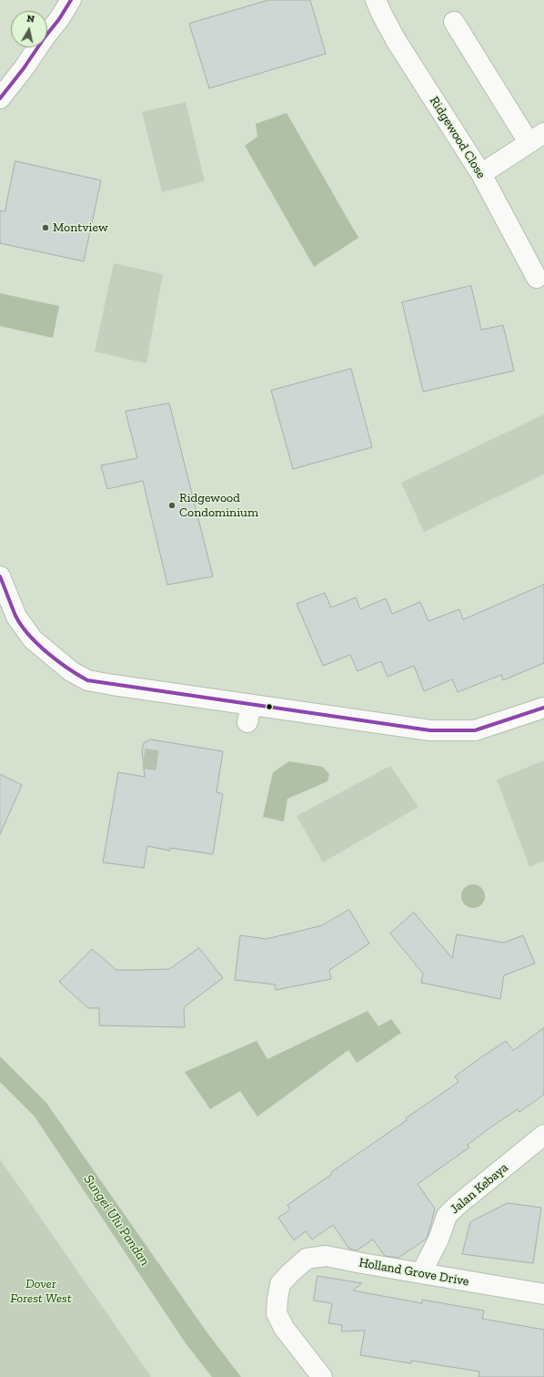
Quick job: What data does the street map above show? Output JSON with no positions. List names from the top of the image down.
{
  "streets": {
    "street": ["Ridgewood Close", "Jalan Kebaya", "Holland Grove Drive"]
  },
  "crossings": [
    ["Jalan Kebaya", "Holland Grove Drive"]
  ],
  "water": ["Sungei Ulu Pandan"],
  "parks": ["Dover Forest West"],
  "places": ["Montview", "Ridgewood Condominium"],
  "north": "top"
}
